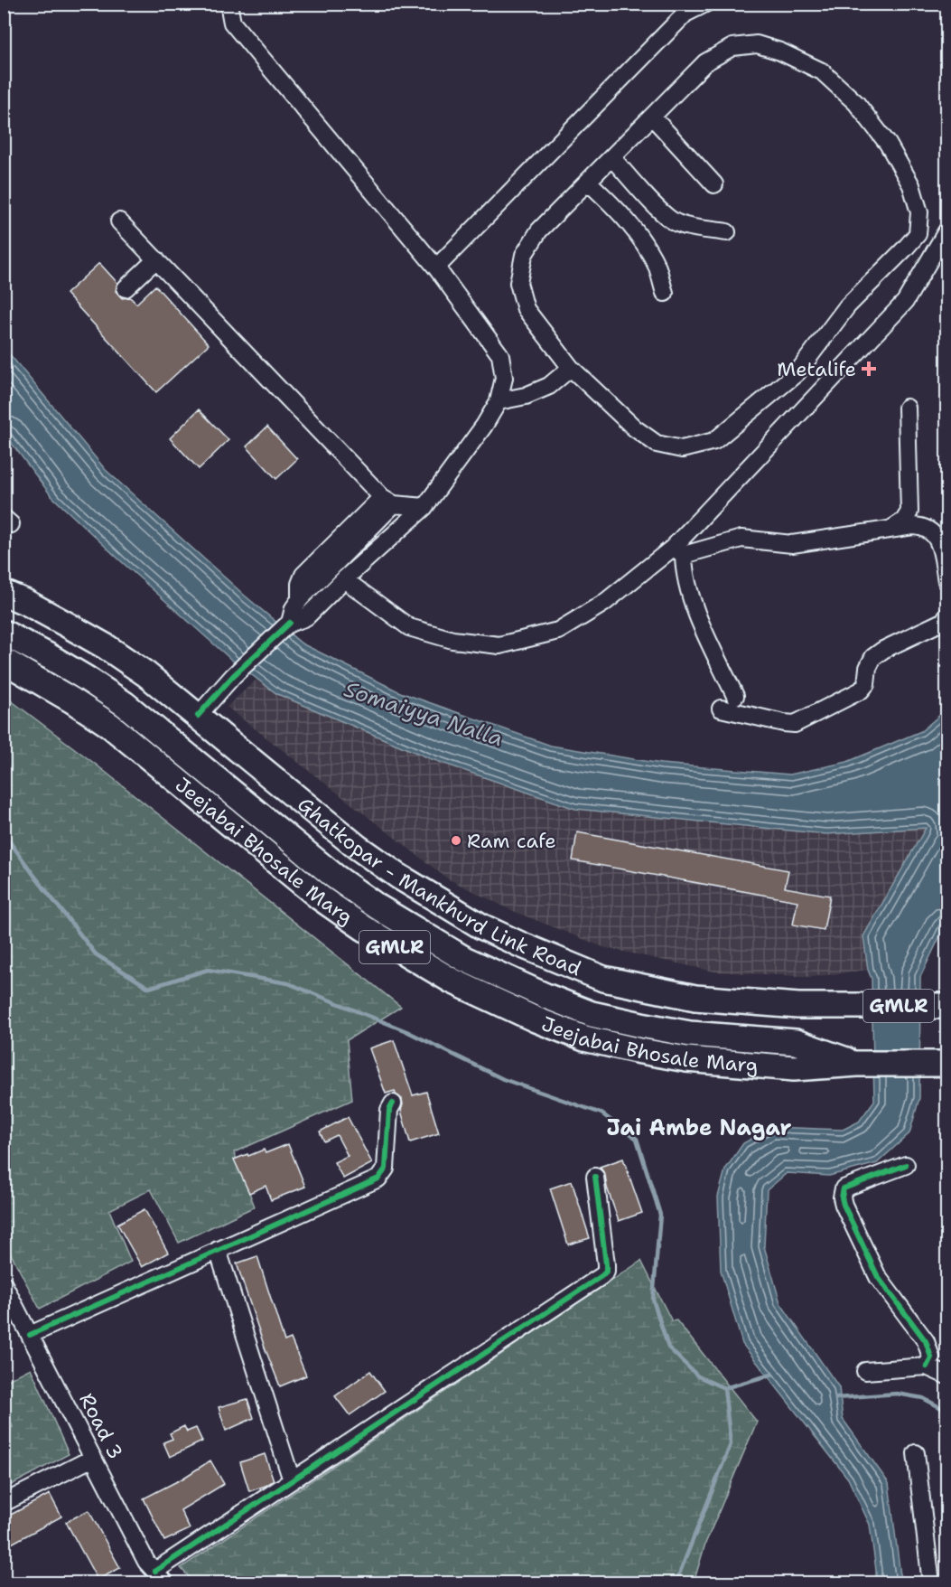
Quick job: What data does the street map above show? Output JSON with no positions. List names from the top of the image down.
{
  "streets": {
    "highway": ["Jeejabai Bhosale Marg", "Ghatkopar - Mankhurd Link Road", "GMLR"],
    "street": ["Road 3"]
  },
  "crossings": [
    ["Jeejabai Bhosale Marg", "GMLR"]
  ],
  "districts": ["Jai Ambe Nagar"],
  "water": ["Somaiyya Nalla"],
  "places": {
    "health": ["Metalife"],
    "other": ["Ram cafe"]
  }
}
